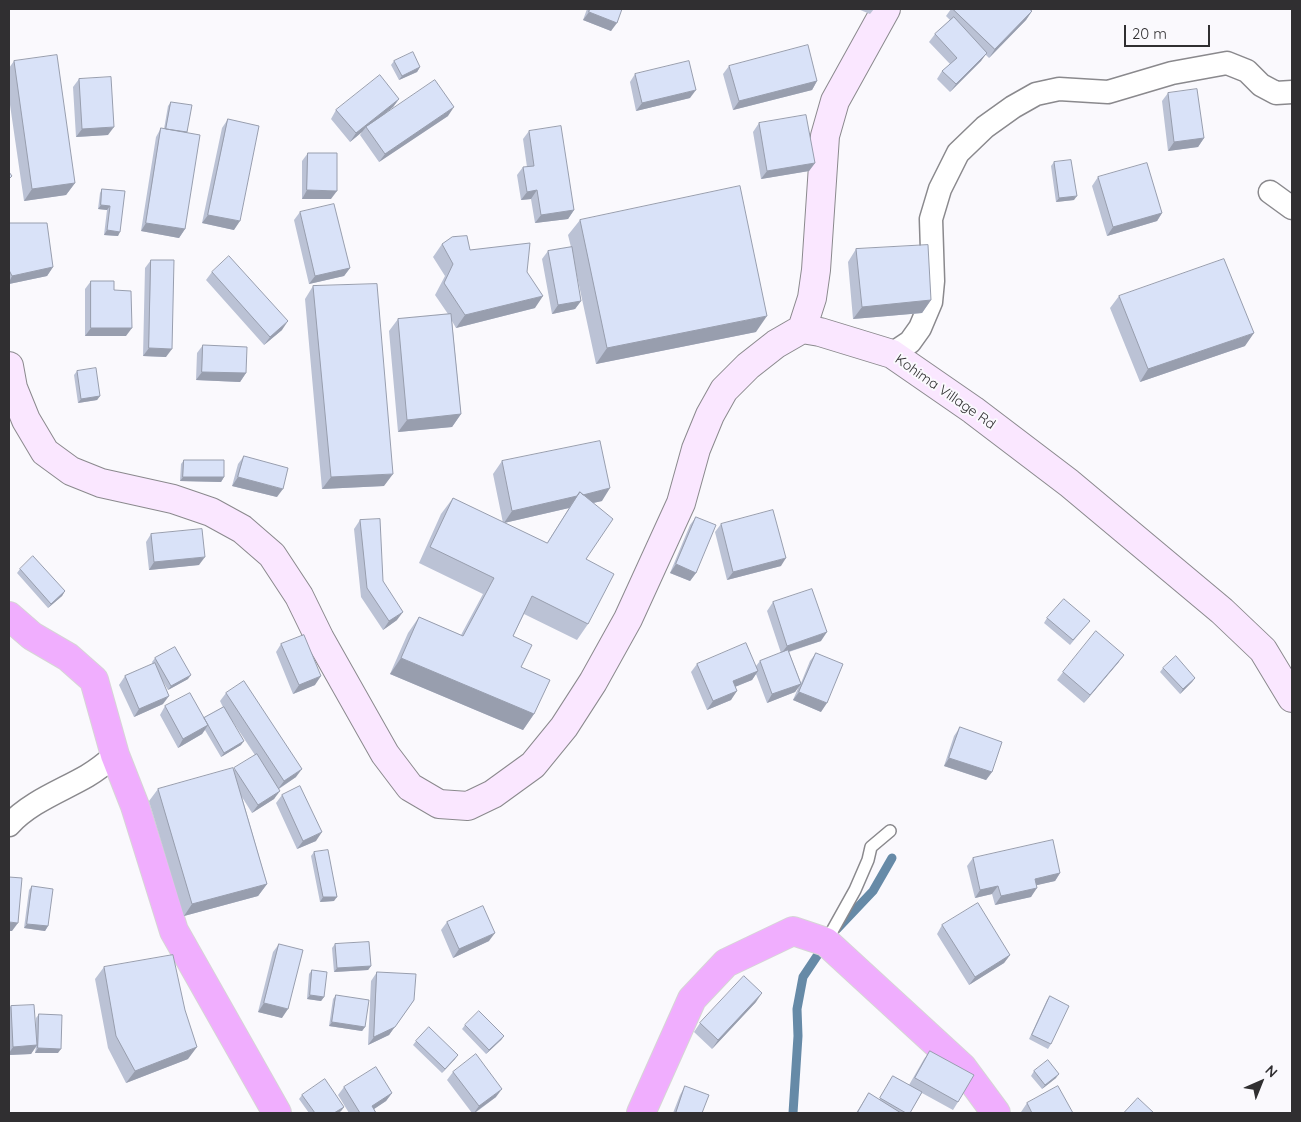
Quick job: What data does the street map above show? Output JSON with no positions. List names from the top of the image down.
{
  "streets": {
    "main road": ["Kohima Village Rd"]
  },
  "scale_bar": "20 m",
  "north": "top right"
}
